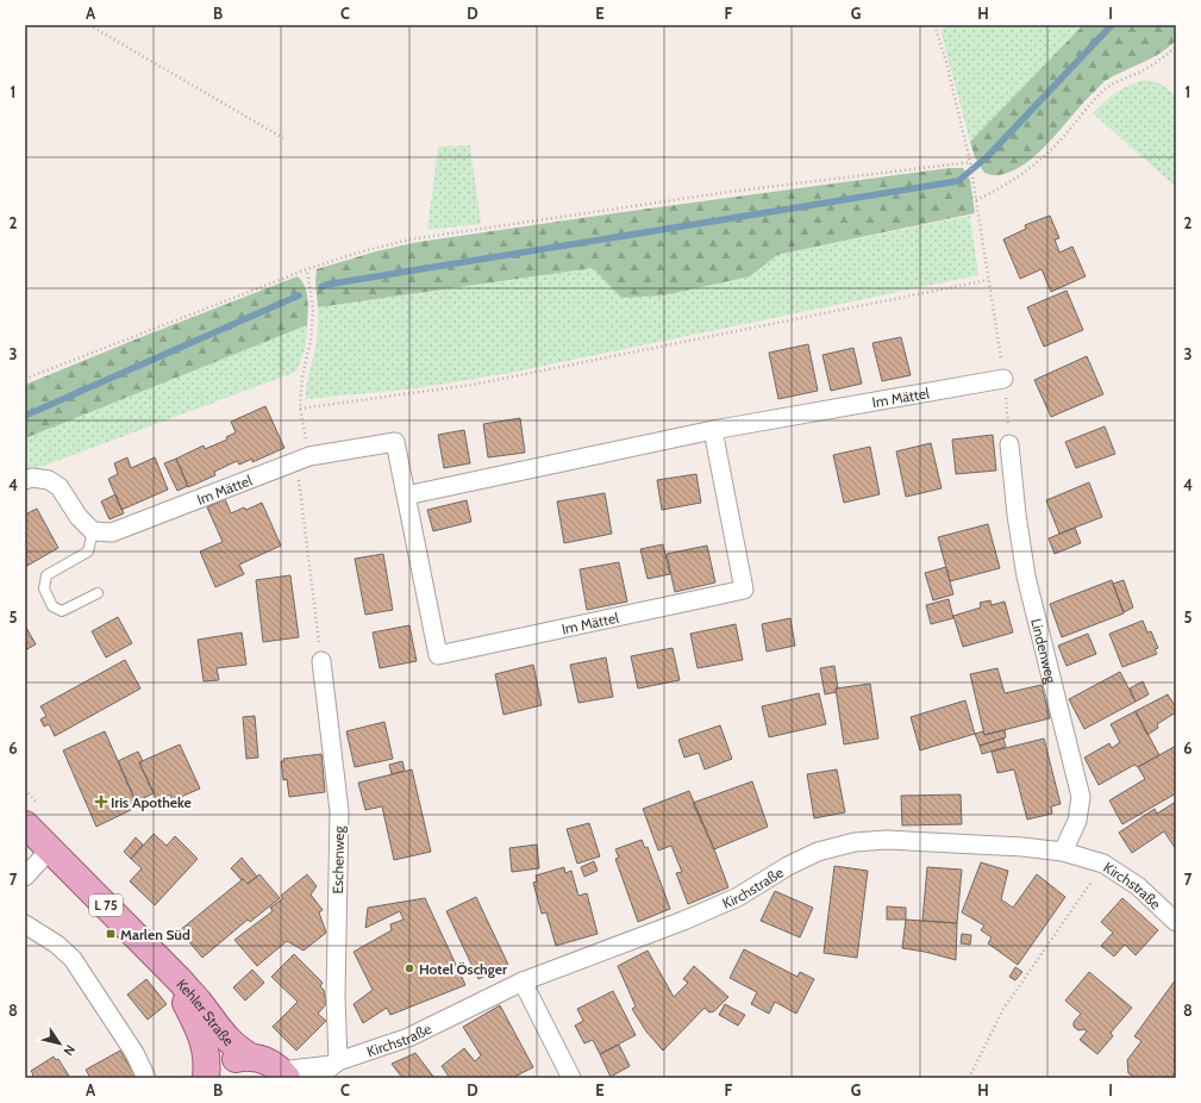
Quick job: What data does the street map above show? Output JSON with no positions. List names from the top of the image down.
{
  "streets": {
    "main road": ["L 75", "Kehler Straße"],
    "street": [
      "Im Mättel",
      "Lindenweg",
      "Eschenweg",
      "Kirchstraße"
    ]
  },
  "crossings": [
    ["Lindenweg", "Kirchstraße"],
    ["Eschenweg", "Kirchstraße"],
    ["Kirchstraße", "Kehler Straße"]
  ],
  "places": {
    "health": ["Iris Apotheke"],
    "transit": ["Marlen Süd"],
    "other": ["Hotel Öschger"]
  },
  "north": "bottom right",
  "grid": {
    "columns": [
      "A",
      "B",
      "C",
      "D",
      "E",
      "F",
      "G",
      "H",
      "I"
    ],
    "rows": [
      "1",
      "2",
      "3",
      "4",
      "5",
      "6",
      "7",
      "8"
    ]
  }
}
